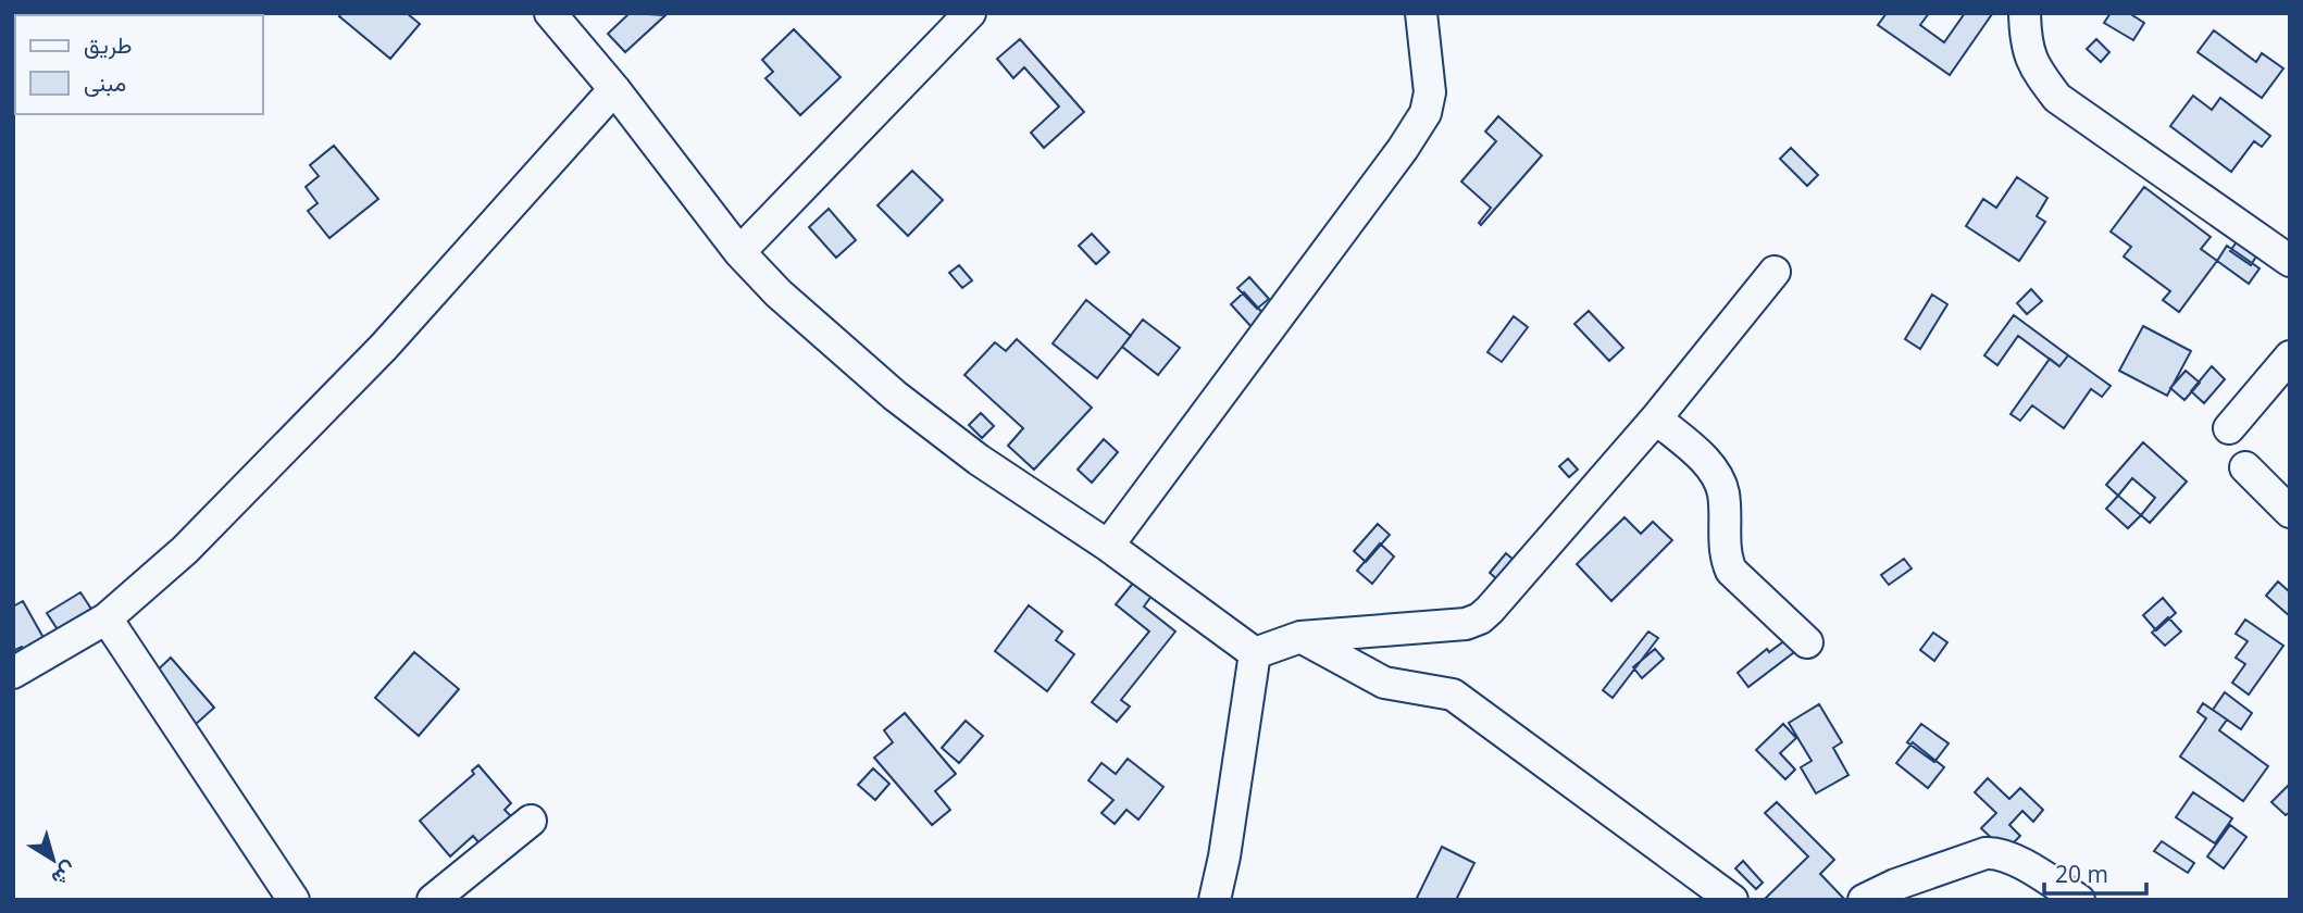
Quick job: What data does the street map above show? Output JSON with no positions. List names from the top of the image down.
{
  "legend": ["طريق", "مبنى"],
  "scale_bar": "20 m",
  "north": "bottom right"
}
